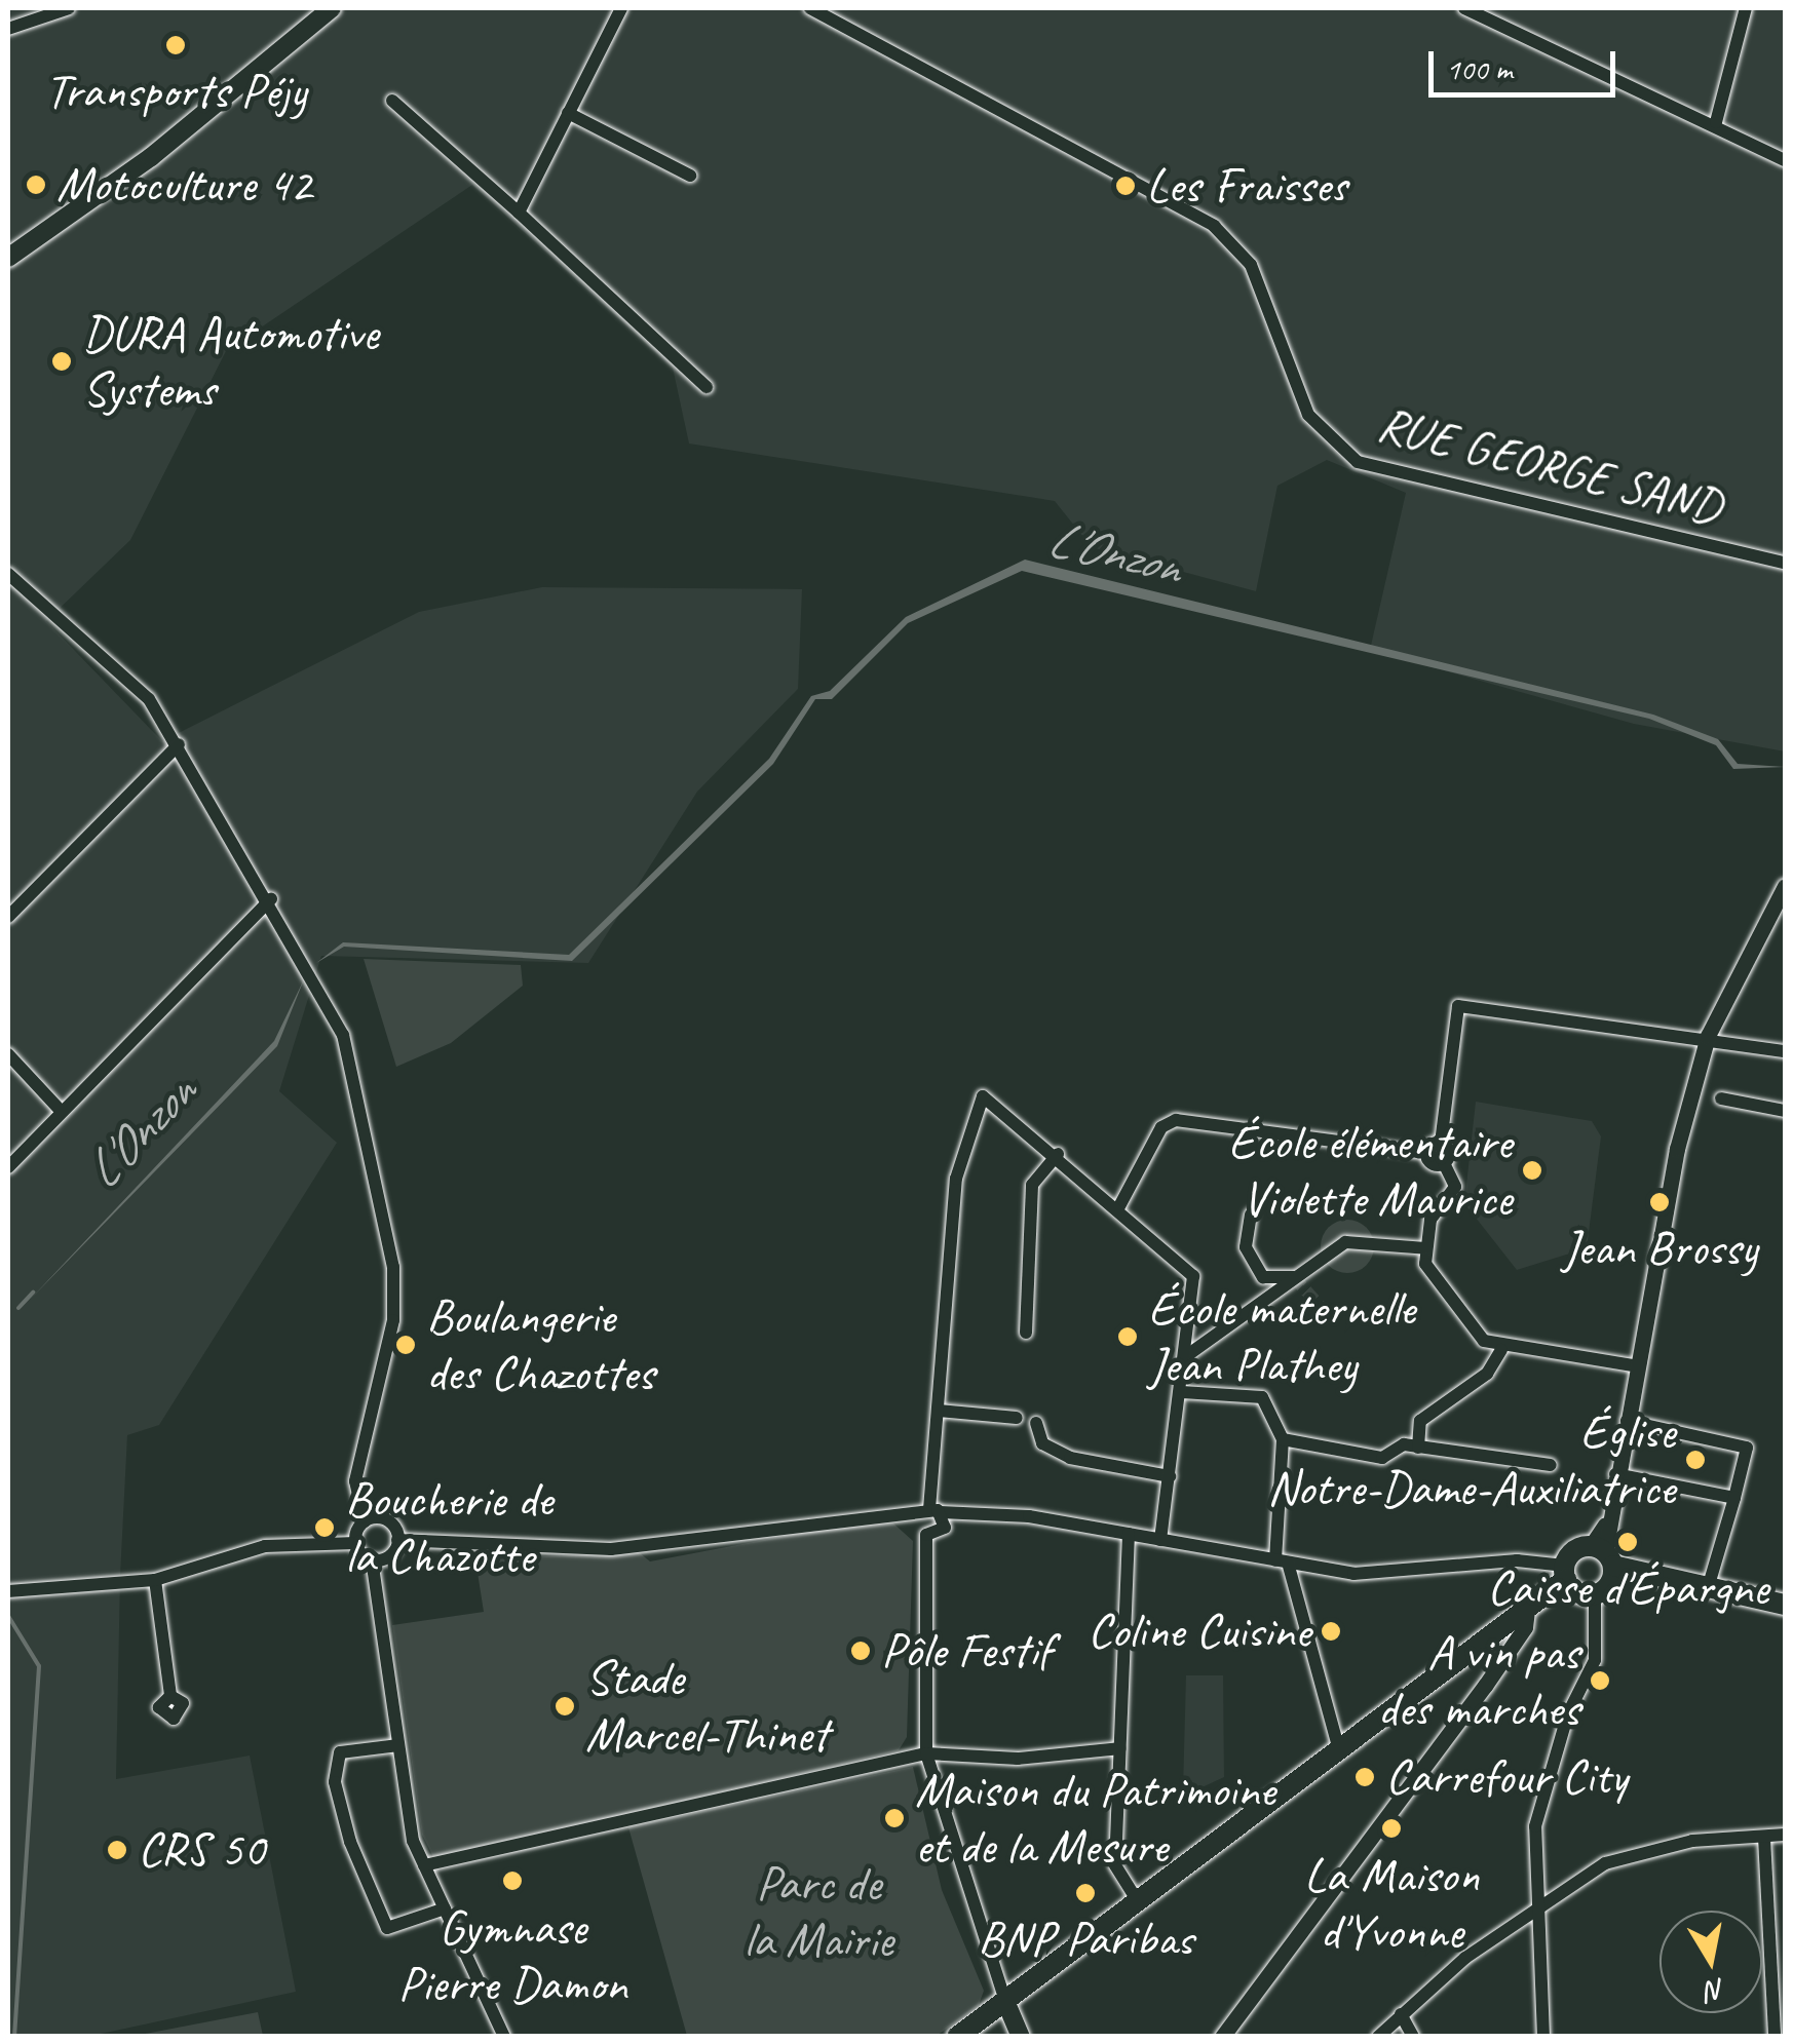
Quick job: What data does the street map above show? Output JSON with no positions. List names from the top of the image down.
{
  "streets": {
    "street": ["RUE GEORGE SAND"]
  },
  "water": ["L'Onzon"],
  "parks": ["Parc de la Mairie"],
  "places": [
    "Transports Péjy",
    "Motoculture 42",
    "Les Fraisses",
    "DURA Automotive Systems",
    "École élémentaire Violette Maurice",
    "Jean Brossy",
    "École maternelle Jean Plathey",
    "Boulangerie des Chazottes",
    "Église Notre-Dame-Auxiliatrice",
    "Boucherie de la Chazotte",
    "Caisse d'Épargne",
    "Coline Cuisine",
    "Pôle Festif",
    "A vin pas des marches",
    "Stade Marcel-Thinet",
    "Carrefour City",
    "Maison du Patrimoine et de la Mesure",
    "La Maison d'Yvonne",
    "CRS 50",
    "Gymnase Pierre Damon",
    "BNP Paribas"
  ],
  "scale_bar": "100 m",
  "north": "bottom"
}
